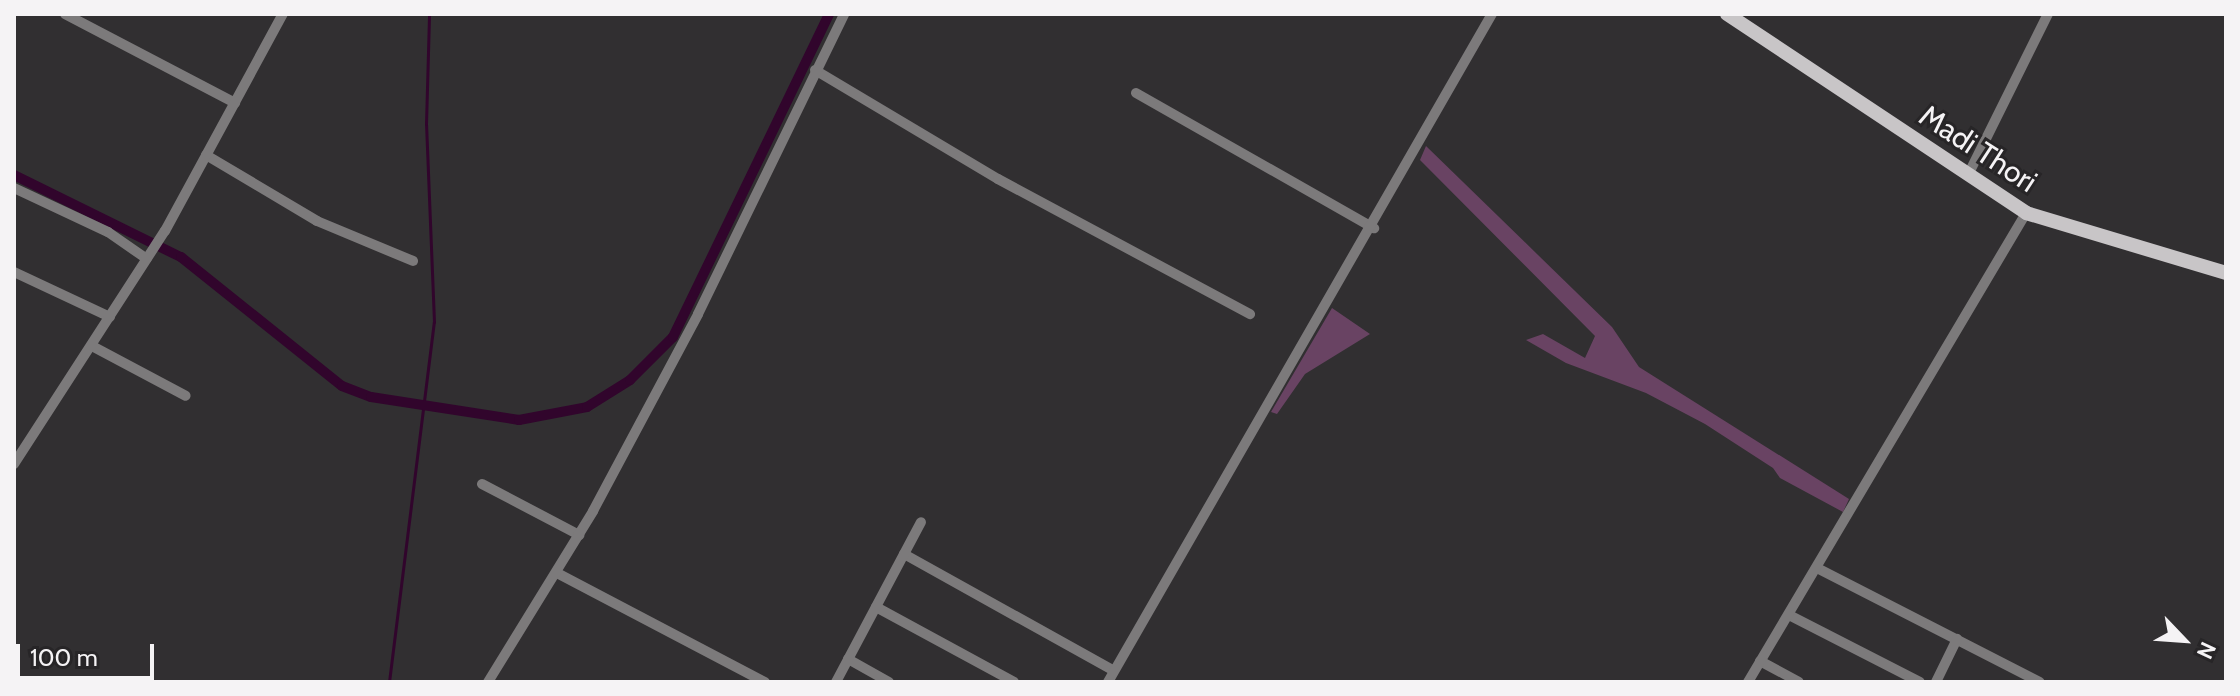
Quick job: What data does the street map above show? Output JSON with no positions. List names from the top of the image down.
{
  "streets": {
    "main road": ["Madi Thori"]
  },
  "scale_bar": "100 m",
  "north": "bottom right"
}
